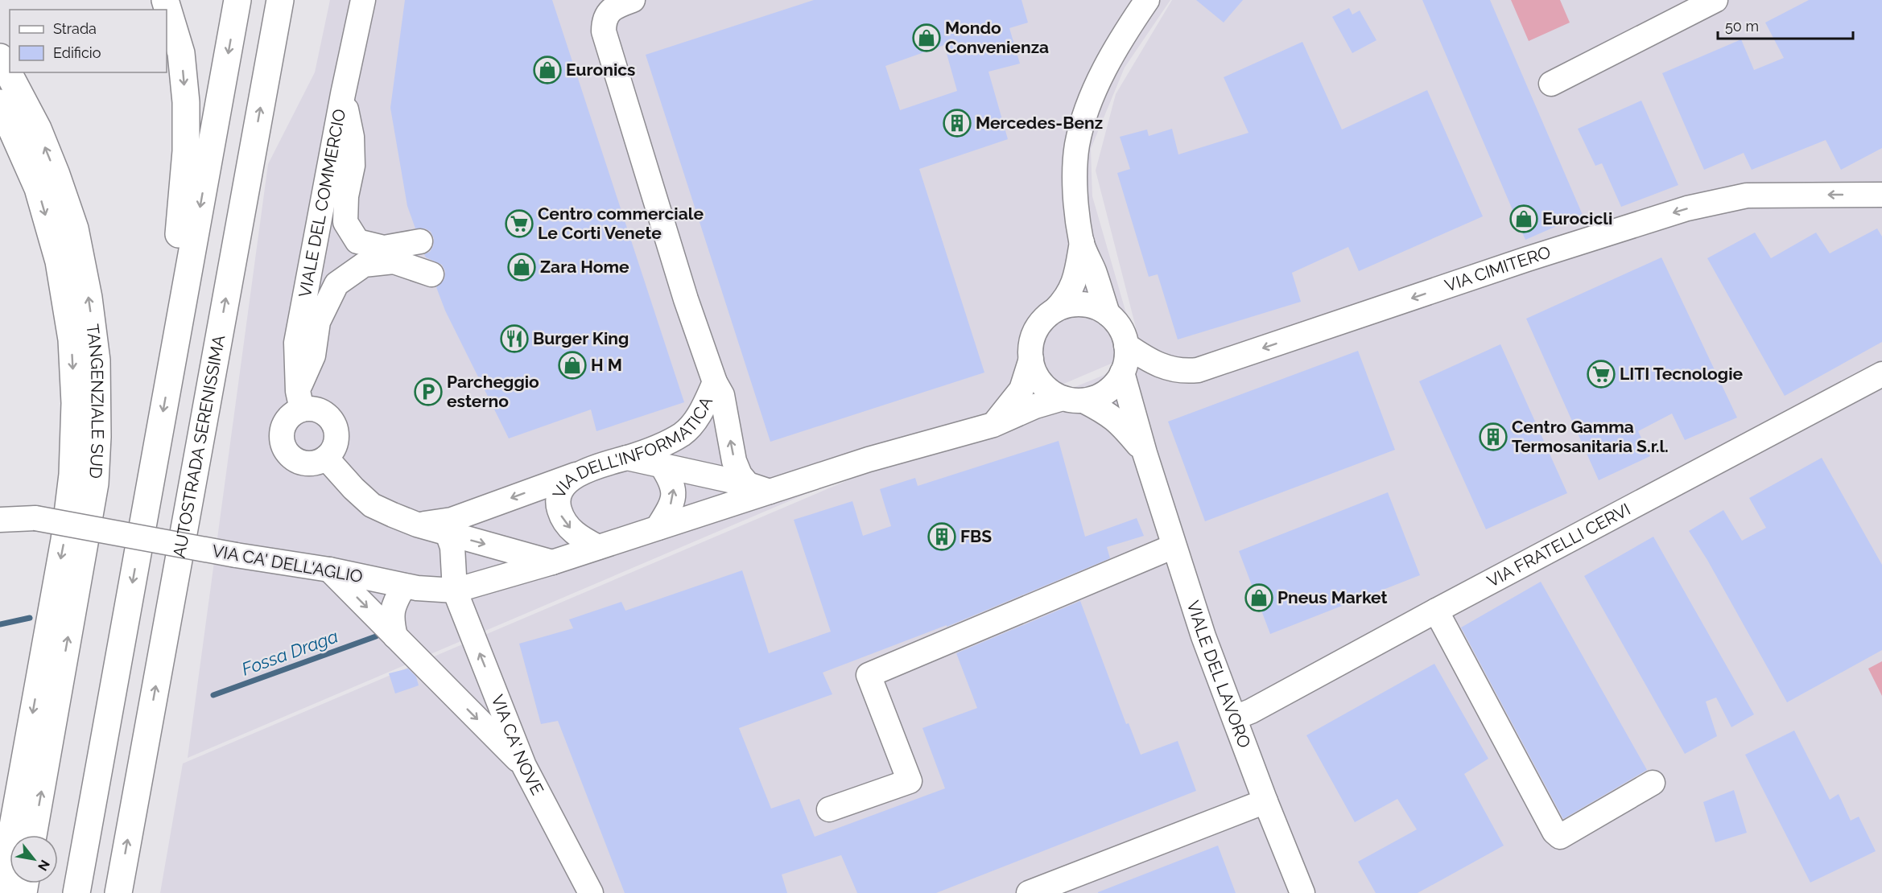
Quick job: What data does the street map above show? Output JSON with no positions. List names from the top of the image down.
{
  "streets": {
    "highway": ["TANGENZIALE SUD", "AUTOSTRADA SERENISSIMA"],
    "street": [
      "VIALE DEL COMMERCIO",
      "VIA CIMITERO",
      "VIA DELL'INFORMATICA",
      "VIA FRATELLI CERVI",
      "VIA CA' DELL'AGLIO",
      "VIALE DEL LAVORO",
      "VIA CA' NOVE"
    ]
  },
  "crossings": [
    ["VIA CIMITERO", "VIALE DEL LAVORO"],
    ["VIA DELL'INFORMATICA", "VIA CA' DELL'AGLIO"],
    ["VIA FRATELLI CERVI", "VIALE DEL LAVORO"],
    ["VIA CA' DELL'AGLIO", "VIA CA' NOVE"]
  ],
  "one_way": ["VIA CIMITERO"],
  "water": ["Fossa Draga"],
  "places": {
    "shop": [
      "Mondo Convenienza",
      "Euronics",
      "Eurocicli",
      "Zara Home",
      "H M",
      "Pneus Market"
    ],
    "building": ["Mercedes-Benz", "Centro Gamma Termosanitaria S.r.l.", "FBS"],
    "supermarket": ["Centro commerciale Le Corti Venete", "LITI Tecnologie"],
    "restaurant": ["Burger King"],
    "parking": ["Parcheggio esterno"]
  },
  "legend": ["Strada", "Edificio"],
  "scale_bar": "50 m",
  "north": "bottom right"
}
